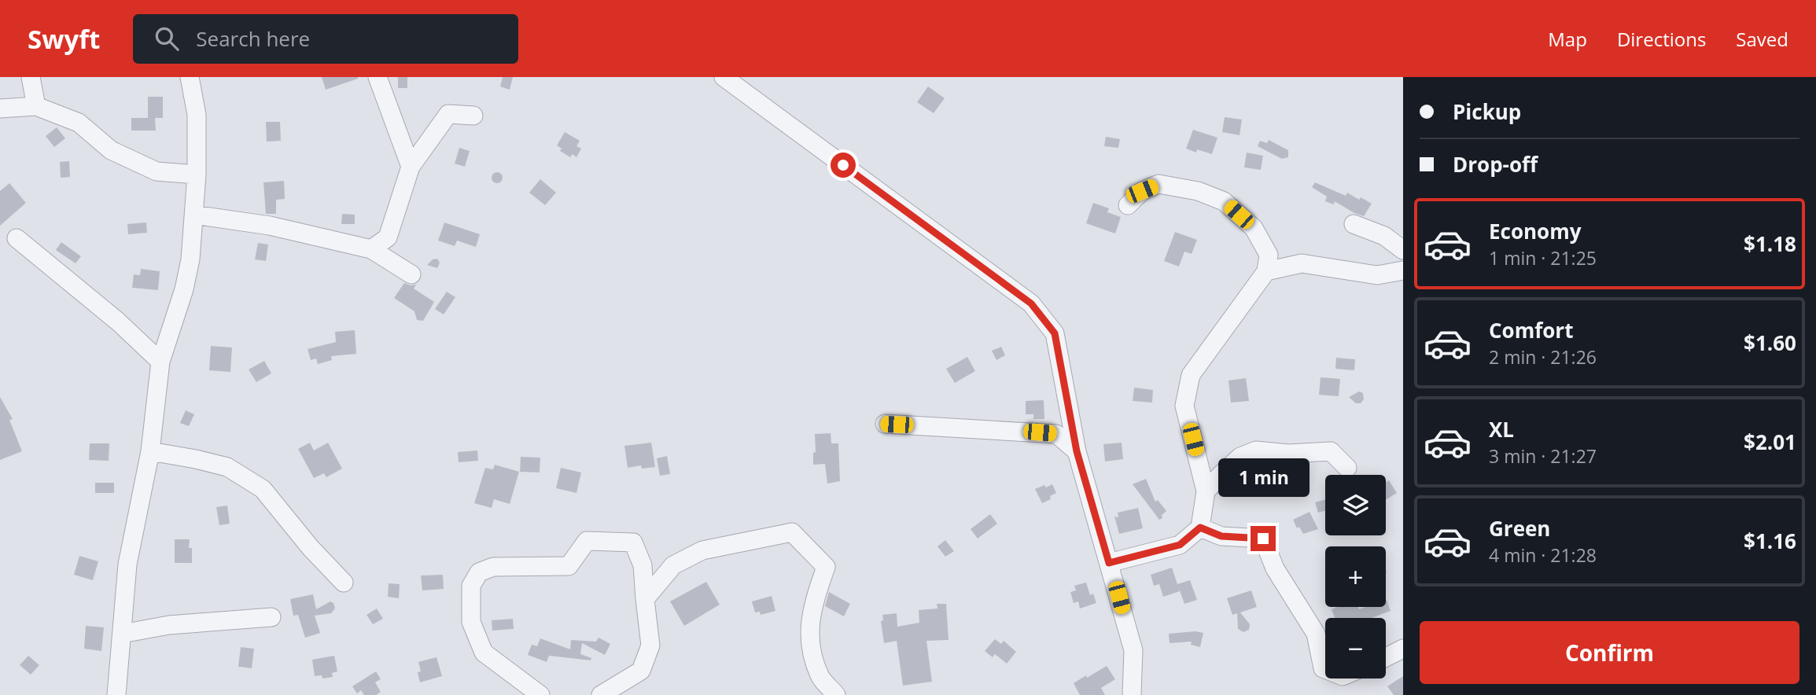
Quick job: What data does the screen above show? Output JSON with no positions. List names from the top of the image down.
{
  "page": {
    "header": "Swyft",
    "search": "Search here",
    "nav": ["Map", "Directions", "Saved"],
    "banner": ["Pickup", "Drop-off"],
    "list": [
      {
        "name": "Economy",
        "note": "1 min · 21:25",
        "value": "$1.18"
      },
      {
        "name": "Comfort",
        "note": "2 min · 21:26",
        "value": "$1.60"
      },
      {
        "name": "XL",
        "note": "3 min · 21:27",
        "value": "$2.01"
      },
      {
        "name": "Green",
        "note": "4 min · 21:28",
        "value": "$1.16"
      }
    ],
    "bubble": "1 min",
    "map_buttons": ["+", "−"],
    "buttons": "Confirm"
  }
}
